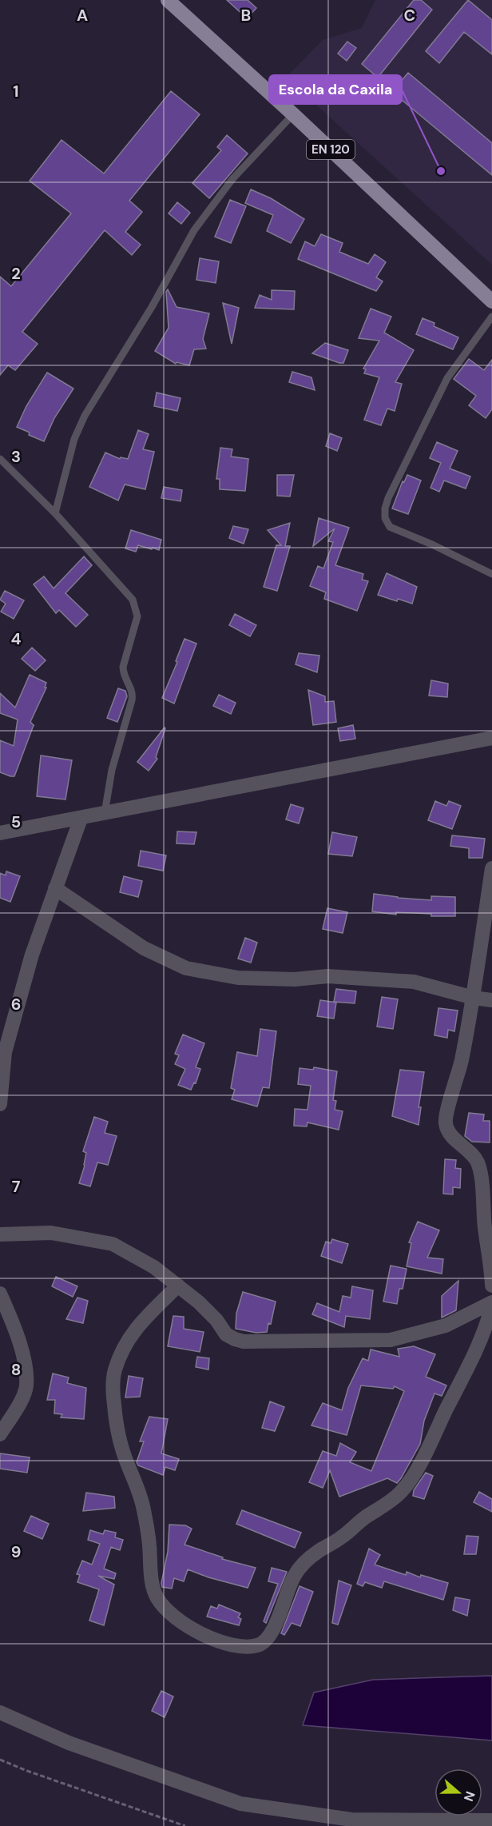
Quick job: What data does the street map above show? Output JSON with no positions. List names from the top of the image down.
{
  "streets": {
    "main road": ["EN 120"]
  },
  "places": ["Escola da Caxila"],
  "north": "right",
  "grid": {
    "columns": ["A", "B", "C"],
    "rows": [
      "1",
      "2",
      "3",
      "4",
      "5",
      "6",
      "7",
      "8",
      "9"
    ]
  }
}
